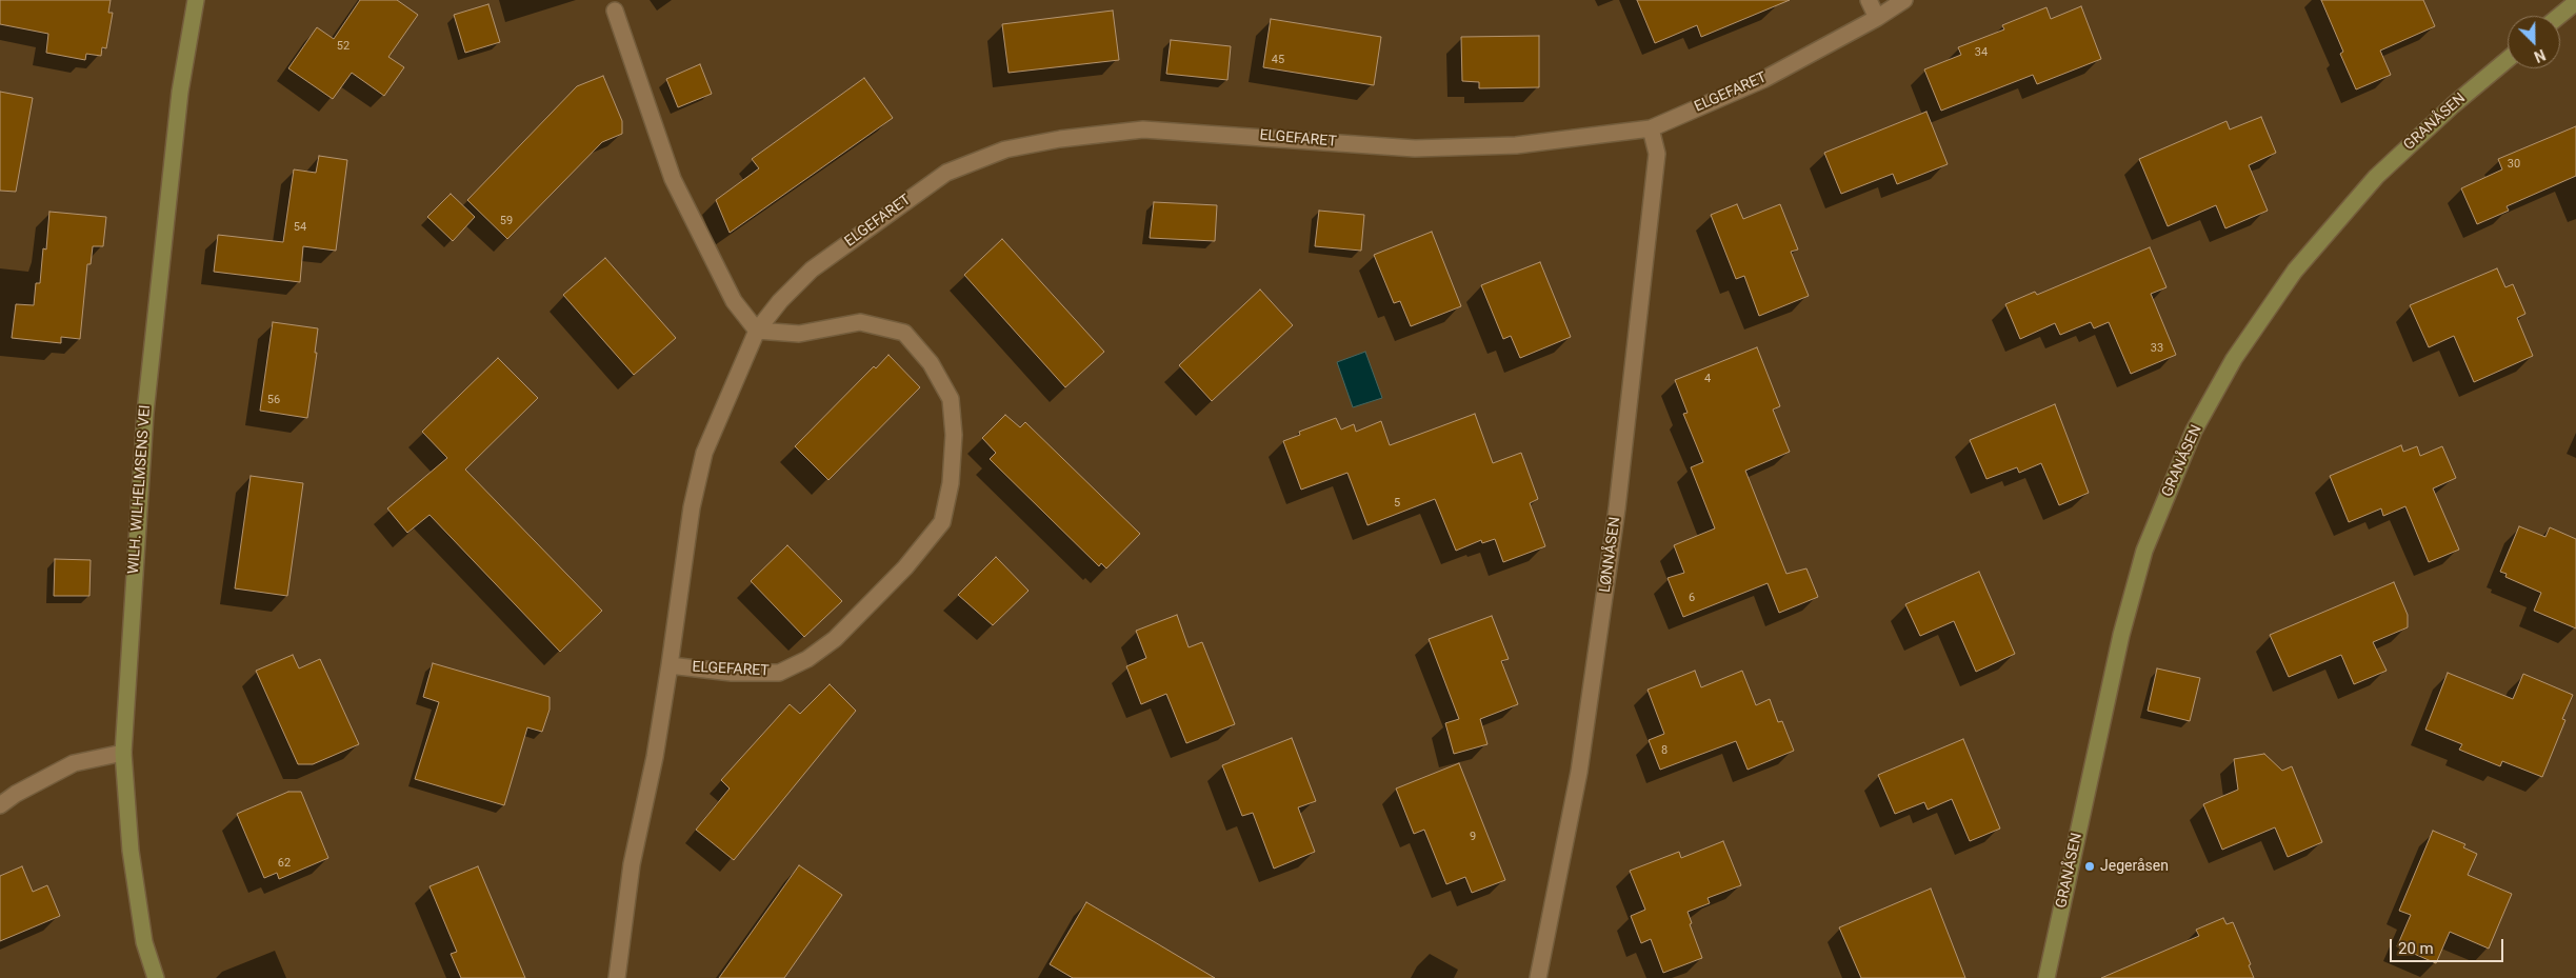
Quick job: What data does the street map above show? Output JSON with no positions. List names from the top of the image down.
{
  "streets": {
    "street": [
      "ELGEFARET",
      "GRANÅSEN",
      "WILH. WILHELMSENS VEI",
      "LØNNÅSEN"
    ]
  },
  "crossings": [
    ["ELGEFARET", "LØNNÅSEN"]
  ],
  "places": ["Jegeråsen"],
  "house_numbers": [
    "52",
    "34",
    "45",
    "30",
    "59",
    "54",
    "33",
    "4",
    "56",
    "5",
    "6",
    "8",
    "9",
    "62"
  ],
  "scale_bar": "20 m",
  "north": "bottom right"
}
